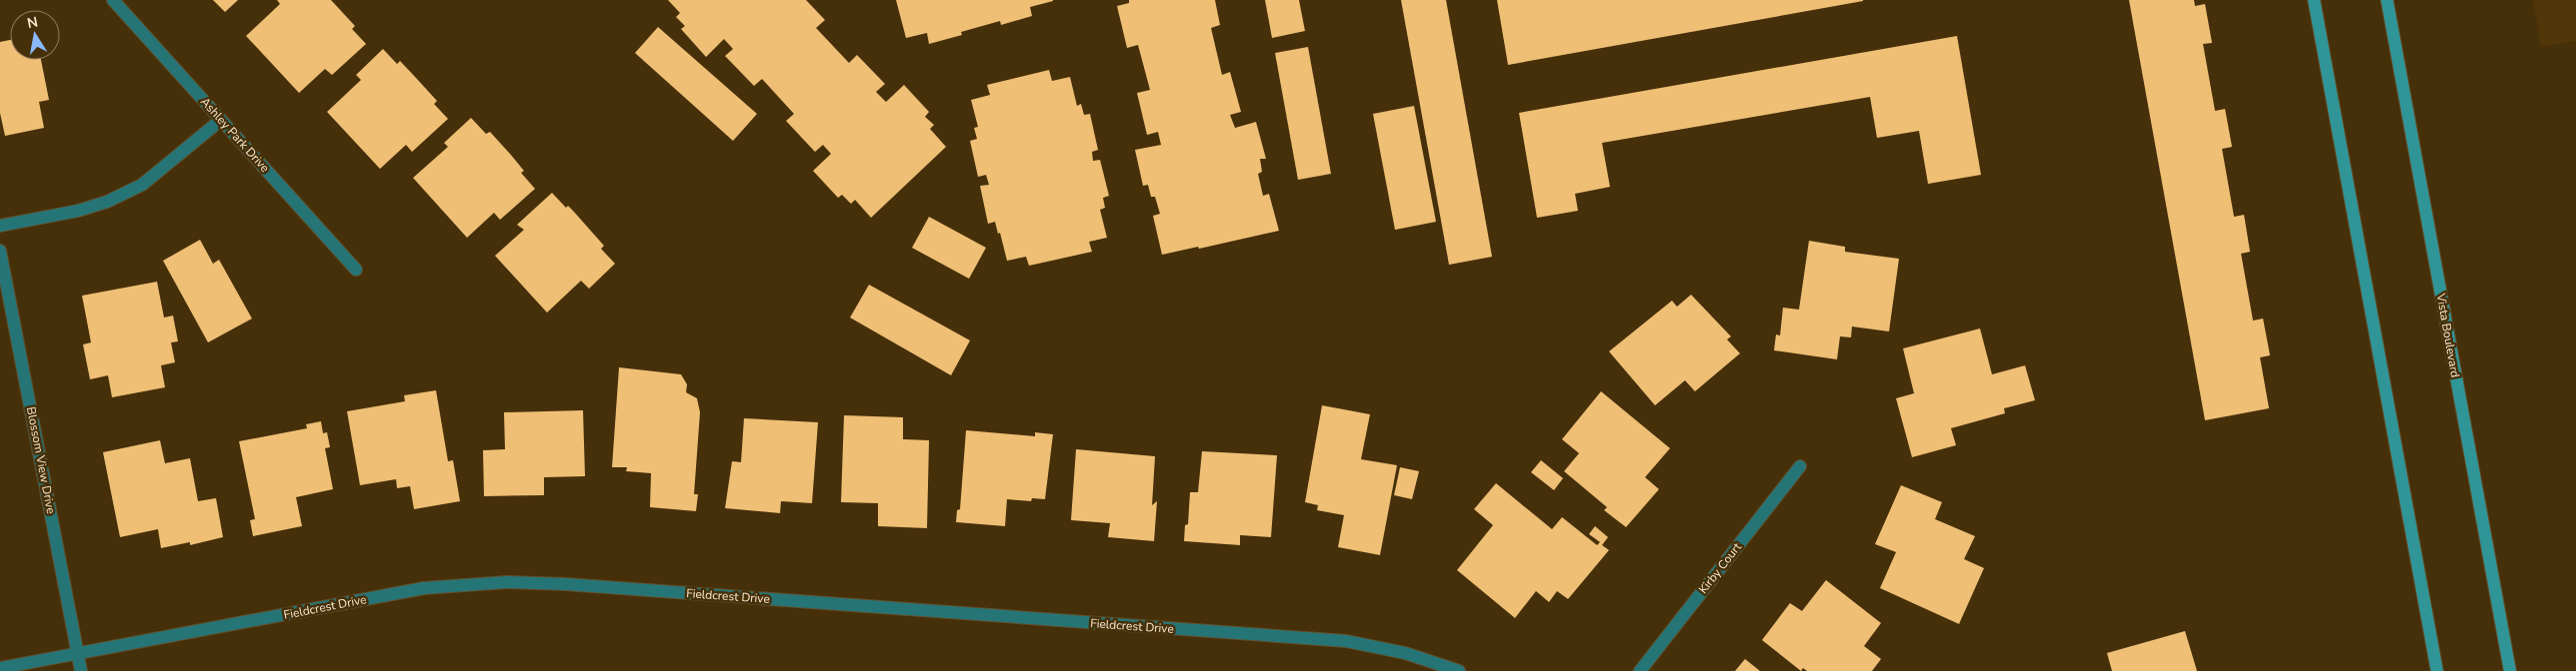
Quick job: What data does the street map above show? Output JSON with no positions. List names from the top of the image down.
{
  "streets": {
    "main road": ["Vista Boulevard"],
    "street": [
      "Ashley Park Drive",
      "Blossom View Drive",
      "Kirby Court",
      "Fieldcrest Drive"
    ]
  },
  "crossings": [
    ["Blossom View Drive", "Fieldcrest Drive"]
  ],
  "north": "top"
}
